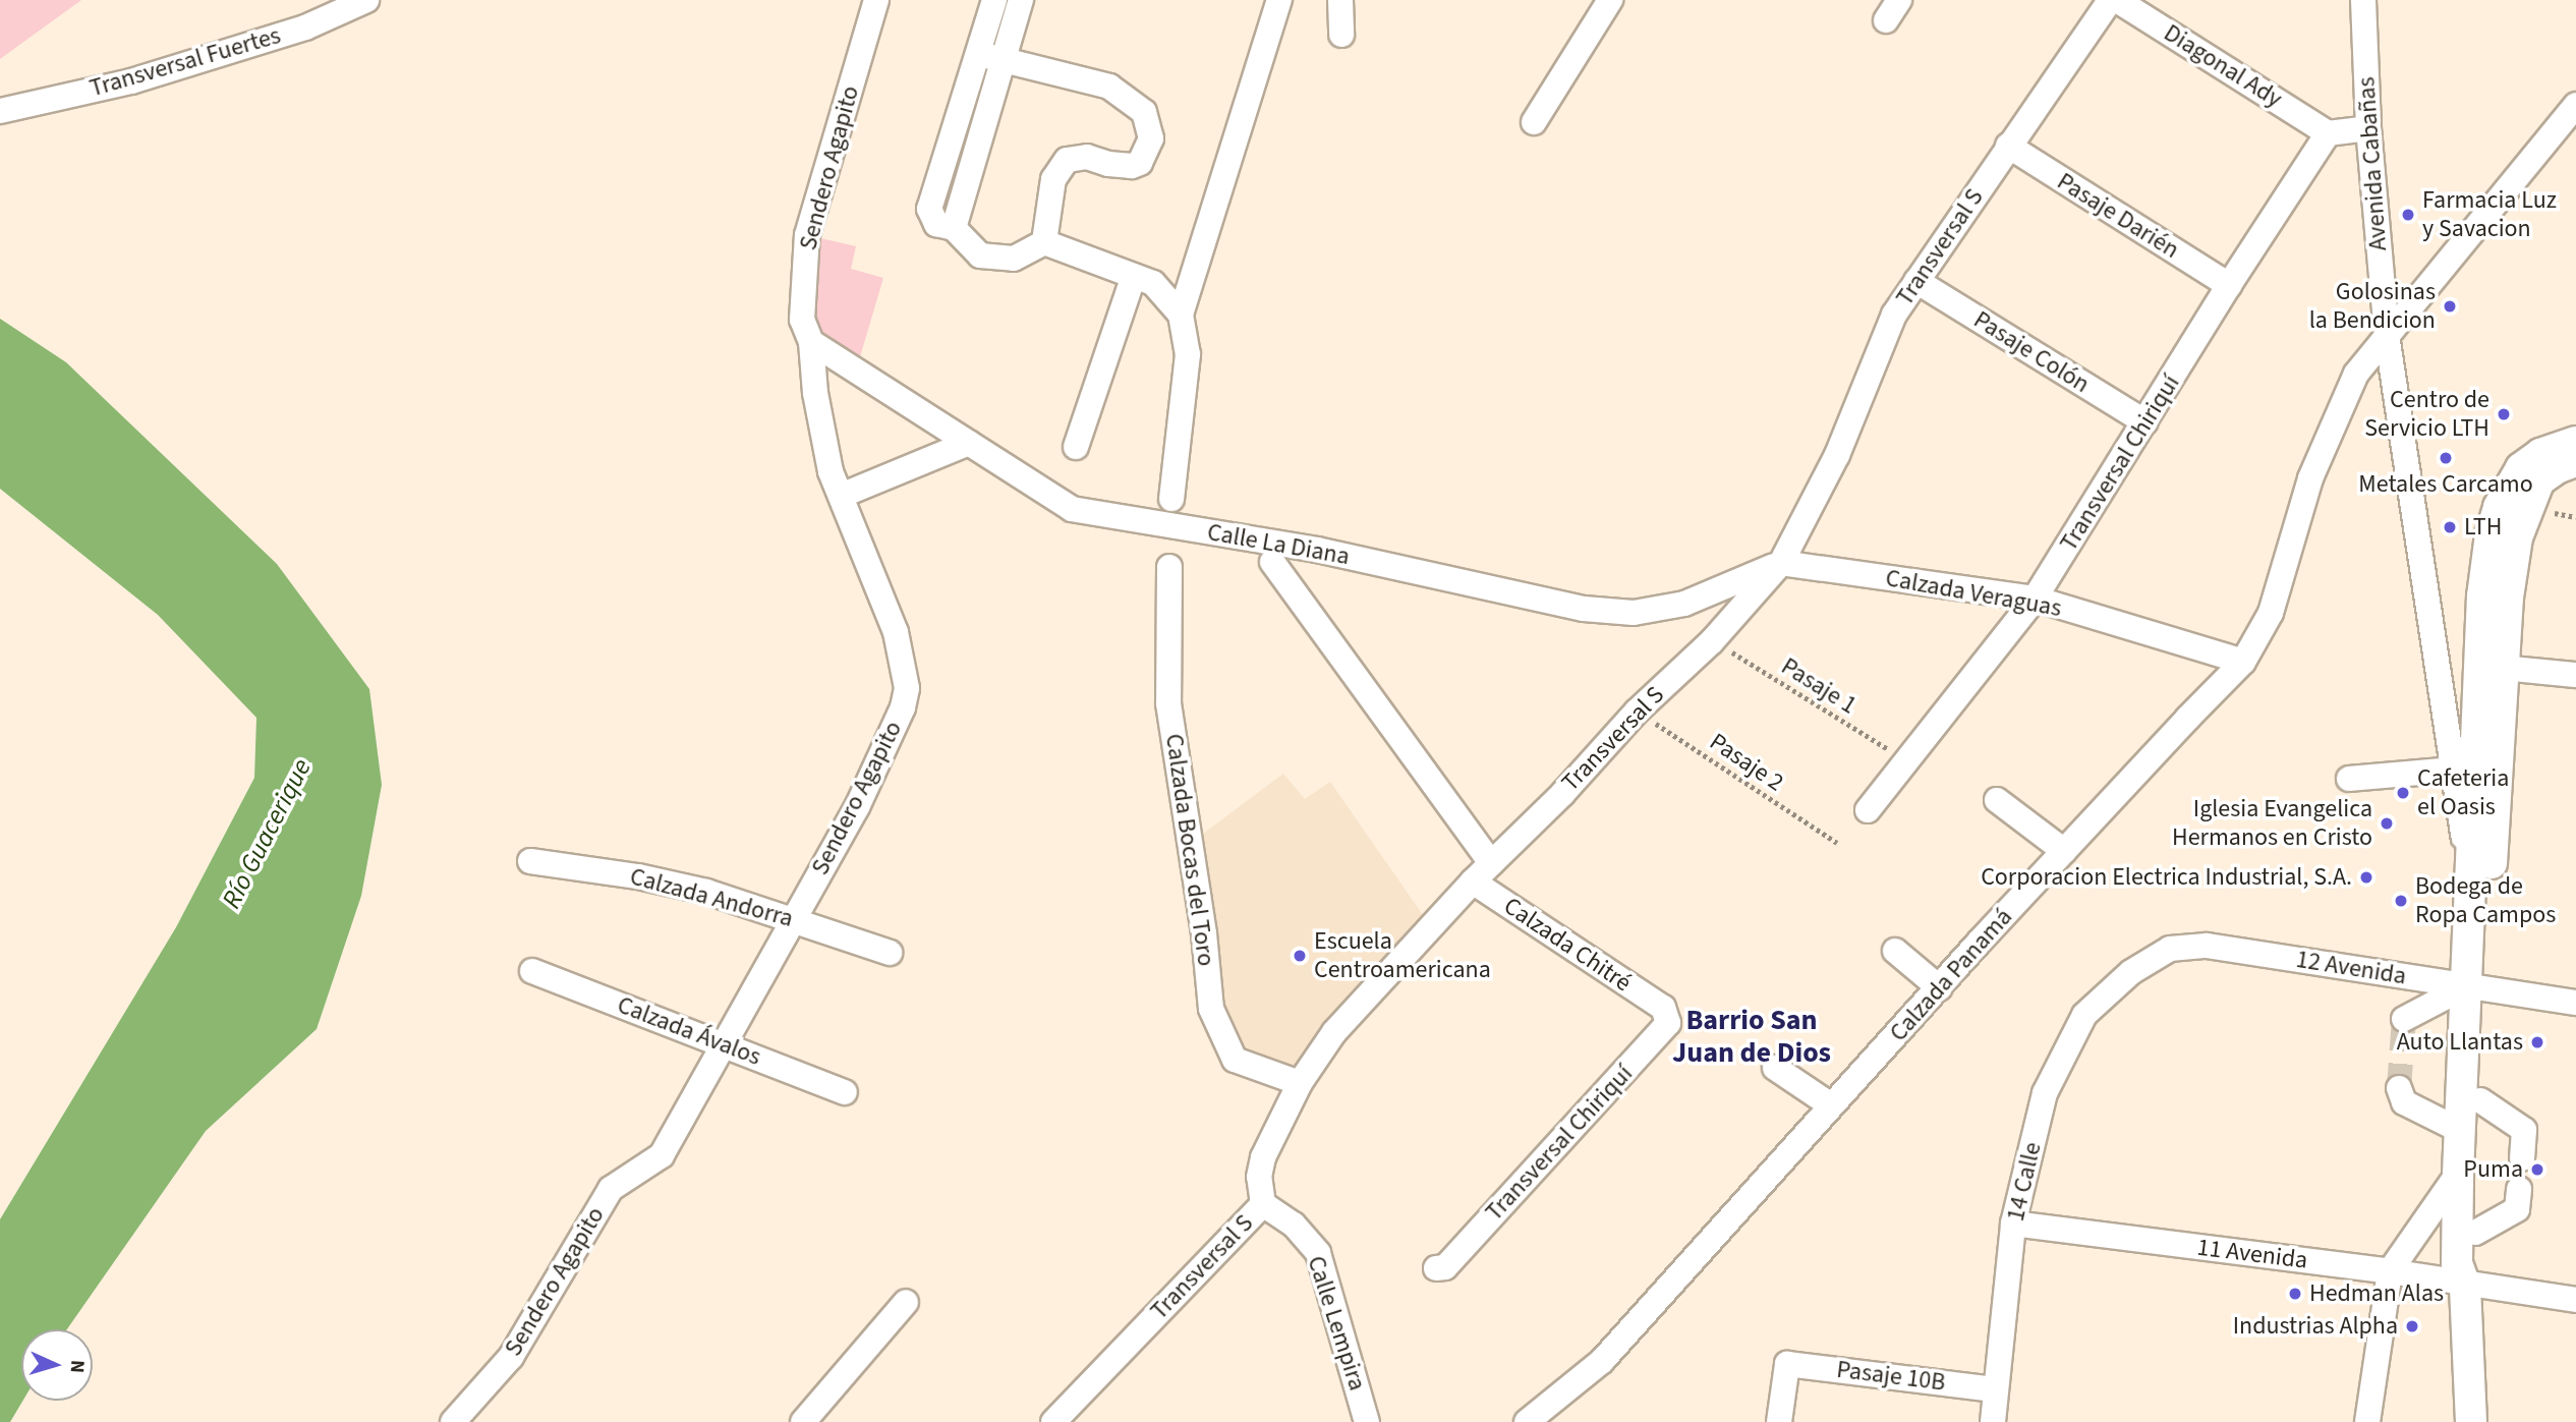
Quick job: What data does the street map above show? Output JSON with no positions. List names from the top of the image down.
{
  "streets": {
    "street": [
      "Transversal Fuertes",
      "Diagonal Ady",
      "Avenida Cabañas",
      "Sendero Agapito",
      "Pasaje Darién",
      "Transversal S",
      "Pasaje Colón",
      "Transversal Chiriquí",
      "Calle La Diana",
      "Calzada Veraguas",
      "Calzada Bocas del Toro",
      "Calzada Andorra",
      "Calzada Chitré",
      "12 Avenida",
      "Calzada Panamá",
      "Calzada Ávalos",
      "14 Calle",
      "11 Avenida",
      "Calle Lempira",
      "Pasaje 10B"
    ],
    "path": ["Pasaje 1", "Pasaje 2"]
  },
  "crossings": [
    ["Diagonal Ady", "Transversal Chiriquí"],
    ["Avenida Cabañas", "Calzada Panamá"],
    ["Sendero Agapito", "Calle La Diana"],
    ["Sendero Agapito", "Calzada Andorra"],
    ["Sendero Agapito", "Calzada Ávalos"],
    ["Pasaje Darién", "Transversal S"],
    ["Pasaje Darién", "Transversal Chiriquí"],
    ["Transversal S", "Pasaje Colón"],
    ["Transversal S", "Calle La Diana"],
    ["Transversal S", "Calzada Veraguas"],
    ["Transversal S", "Pasaje 1"],
    ["Transversal S", "Pasaje 2"],
    ["Transversal S", "Calzada Bocas del Toro"],
    ["Transversal S", "Calzada Chitré"],
    ["Transversal S", "Calle Lempira"],
    ["Pasaje Colón", "Transversal Chiriquí"],
    ["Transversal Chiriquí", "Calzada Veraguas"],
    ["Transversal Chiriquí", "Pasaje 1"],
    ["Transversal Chiriquí", "Calzada Chitré"],
    ["Calle La Diana", "Calzada Veraguas"],
    ["Calzada Veraguas", "Calzada Panamá"],
    ["12 Avenida", "14 Calle"],
    ["14 Calle", "11 Avenida"],
    ["14 Calle", "Pasaje 10B"]
  ],
  "districts": ["Barrio San Juan de Dios"],
  "water": ["Río Guacerique"],
  "places": [
    "Farmacia Luz y Savacion",
    "Golosinas la Bendicion",
    "Centro de Servicio LTH",
    "Metales Carcamo",
    "LTH",
    "Cafeteria el Oasis",
    "Iglesia Evangelica Hermanos en Cristo",
    "Corporacion Electrica Industrial, S.A.",
    "Bodega de Ropa Campos",
    "Escuela Centroamericana",
    "Auto Llantas",
    "Puma",
    "Hedman Alas",
    "Industrias Alpha"
  ],
  "north": "right"
}
